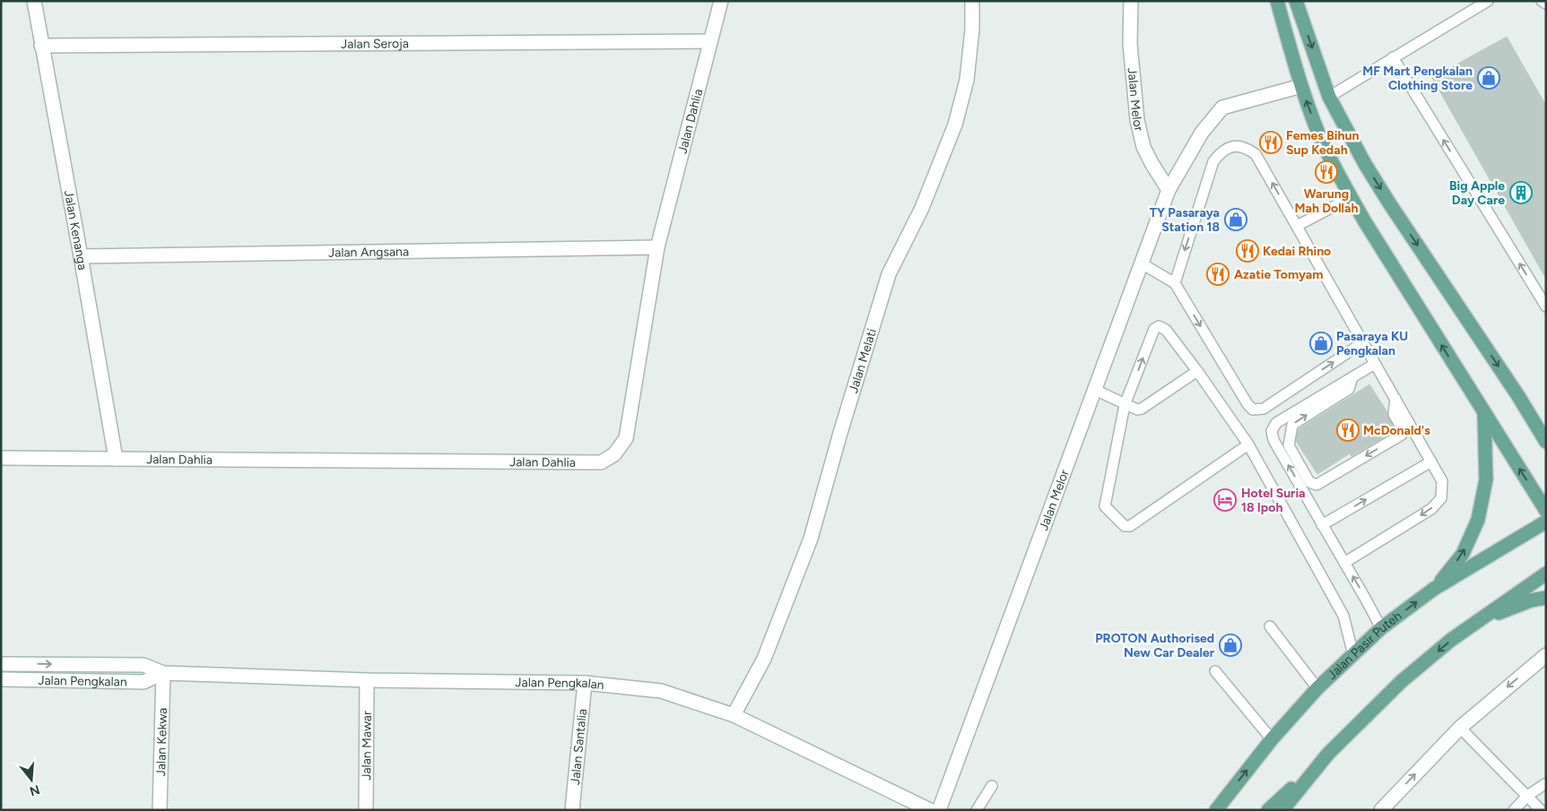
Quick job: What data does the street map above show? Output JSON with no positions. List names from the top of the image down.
{
  "streets": {
    "main road": ["Jalan Pasir Puteh"],
    "street": [
      "Jalan Seroja",
      "Jalan Melor",
      "Jalan Dahlia",
      "Jalan Kenanga",
      "Jalan Angsana",
      "Jalan Melati",
      "Jalan Pengkalan",
      "Jalan Kekwa",
      "Jalan Mawar",
      "Jalan Santalia"
    ]
  },
  "crossings": [
    ["Jalan Seroja", "Jalan Dahlia"],
    ["Jalan Seroja", "Jalan Kenanga"],
    ["Jalan Dahlia", "Jalan Kenanga"],
    ["Jalan Dahlia", "Jalan Angsana"],
    ["Jalan Kenanga", "Jalan Angsana"],
    ["Jalan Melati", "Jalan Pengkalan"],
    ["Jalan Pengkalan", "Jalan Kekwa"],
    ["Jalan Pengkalan", "Jalan Mawar"],
    ["Jalan Pengkalan", "Jalan Santalia"]
  ],
  "places": {
    "shop": [
      "MF Mart Pengkalan Clothing Store",
      "TY Pasaraya Station 18",
      "Pasaraya KU Pengkalan",
      "PROTON Authorised New Car Dealer"
    ],
    "restaurant": [
      "Femes Bihun Sup Kedah",
      "Warung Mah Dollah",
      "Kedai Rhino",
      "Azatie Tomyam",
      "McDonald's"
    ],
    "building": ["Big Apple Day Care"],
    "hotel": ["Hotel Suria 18 Ipoh"]
  },
  "north": "bottom"
}
